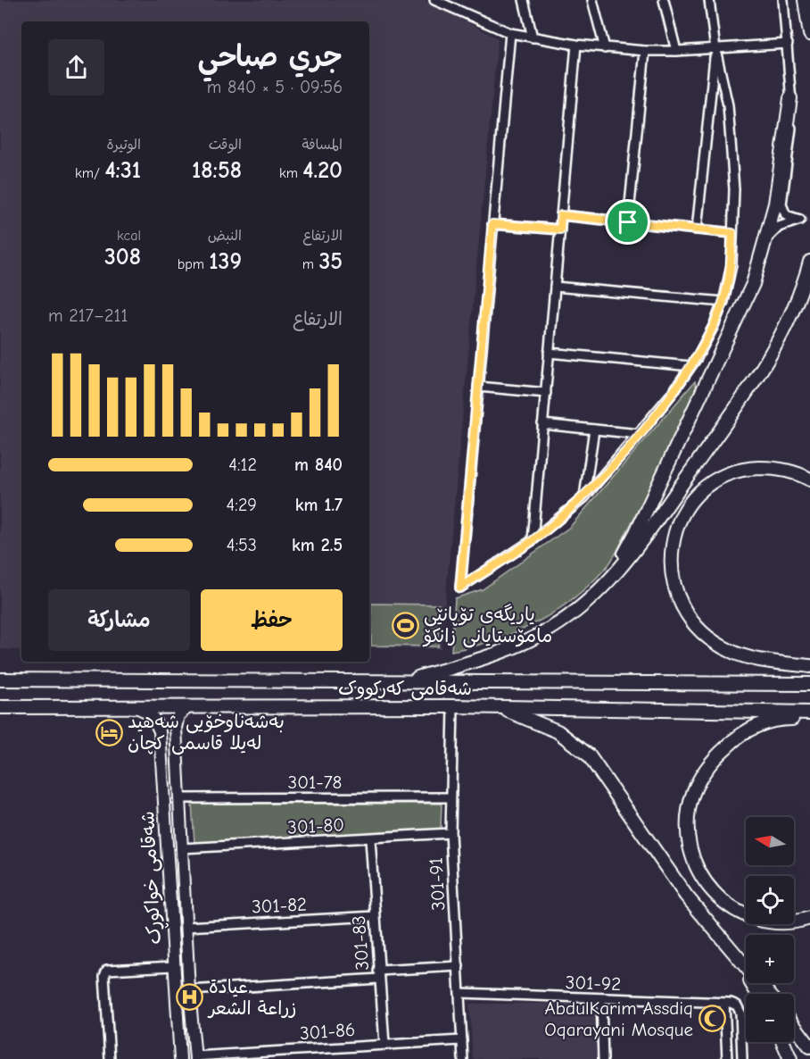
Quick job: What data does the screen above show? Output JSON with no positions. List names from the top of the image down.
{
  "streets": {
    "highway": ["شەقامی کەرکووک"],
    "main road": ["شەقامی خواکوڕک"],
    "street": [
      "301-78",
      "301-80",
      "301-91",
      "301-82",
      "301-83",
      "301-92",
      "301-86"
    ]
  },
  "crossings": [
    ["شەقامی کەرکووک", "شەقامی خواکوڕک"],
    ["شەقامی کەرکووک", "301-91"],
    ["301-78", "شەقامی خواکوڕک"],
    ["301-78", "301-91"],
    ["301-80", "شەقامی خواکوڕک"],
    ["301-80", "301-91"],
    ["301-80", "301-83"],
    ["شەقامی خواکوڕک", "301-82"],
    ["شەقامی خواکوڕک", "301-86"],
    ["301-91", "301-92"],
    ["301-91", "301-86"],
    ["301-82", "301-83"],
    ["301-83", "301-86"]
  ],
  "places": {
    "sports": ["یاریگەی تۆپانێی مامۆستایانی زانکۆ"],
    "hotel": ["بەشەناوخۆیی شەهید لەیلا قاسمی کچان"],
    "hospital": ["عيادة زراعة الشعر"],
    "mosque": ["AbdulKarim Assdiq Oqarayani Mosque"]
  },
  "north": "left",
  "page": {
    "heading": ["جري صباحي", "09:56 · 5 × 840 m"],
    "stats": [
      ["المسافة", "4.20 km"],
      ["الوقت", "18:58"],
      ["الوتيرة", "4:31 /km"],
      ["الارتفاع", "35 m"],
      ["النبض", "139 bpm"],
      ["kcal", "308"]
    ],
    "chart": ["الارتفاع", "211–217 m"],
    "list": [
      {
        "name": "840 m",
        "note": "4:12"
      },
      {
        "name": "1.7 km",
        "note": "4:29"
      },
      {
        "name": "2.5 km",
        "note": "4:53"
      }
    ],
    "buttons": ["حفظ", "مشاركة"],
    "map_buttons": ["+", "−"]
  }
}
